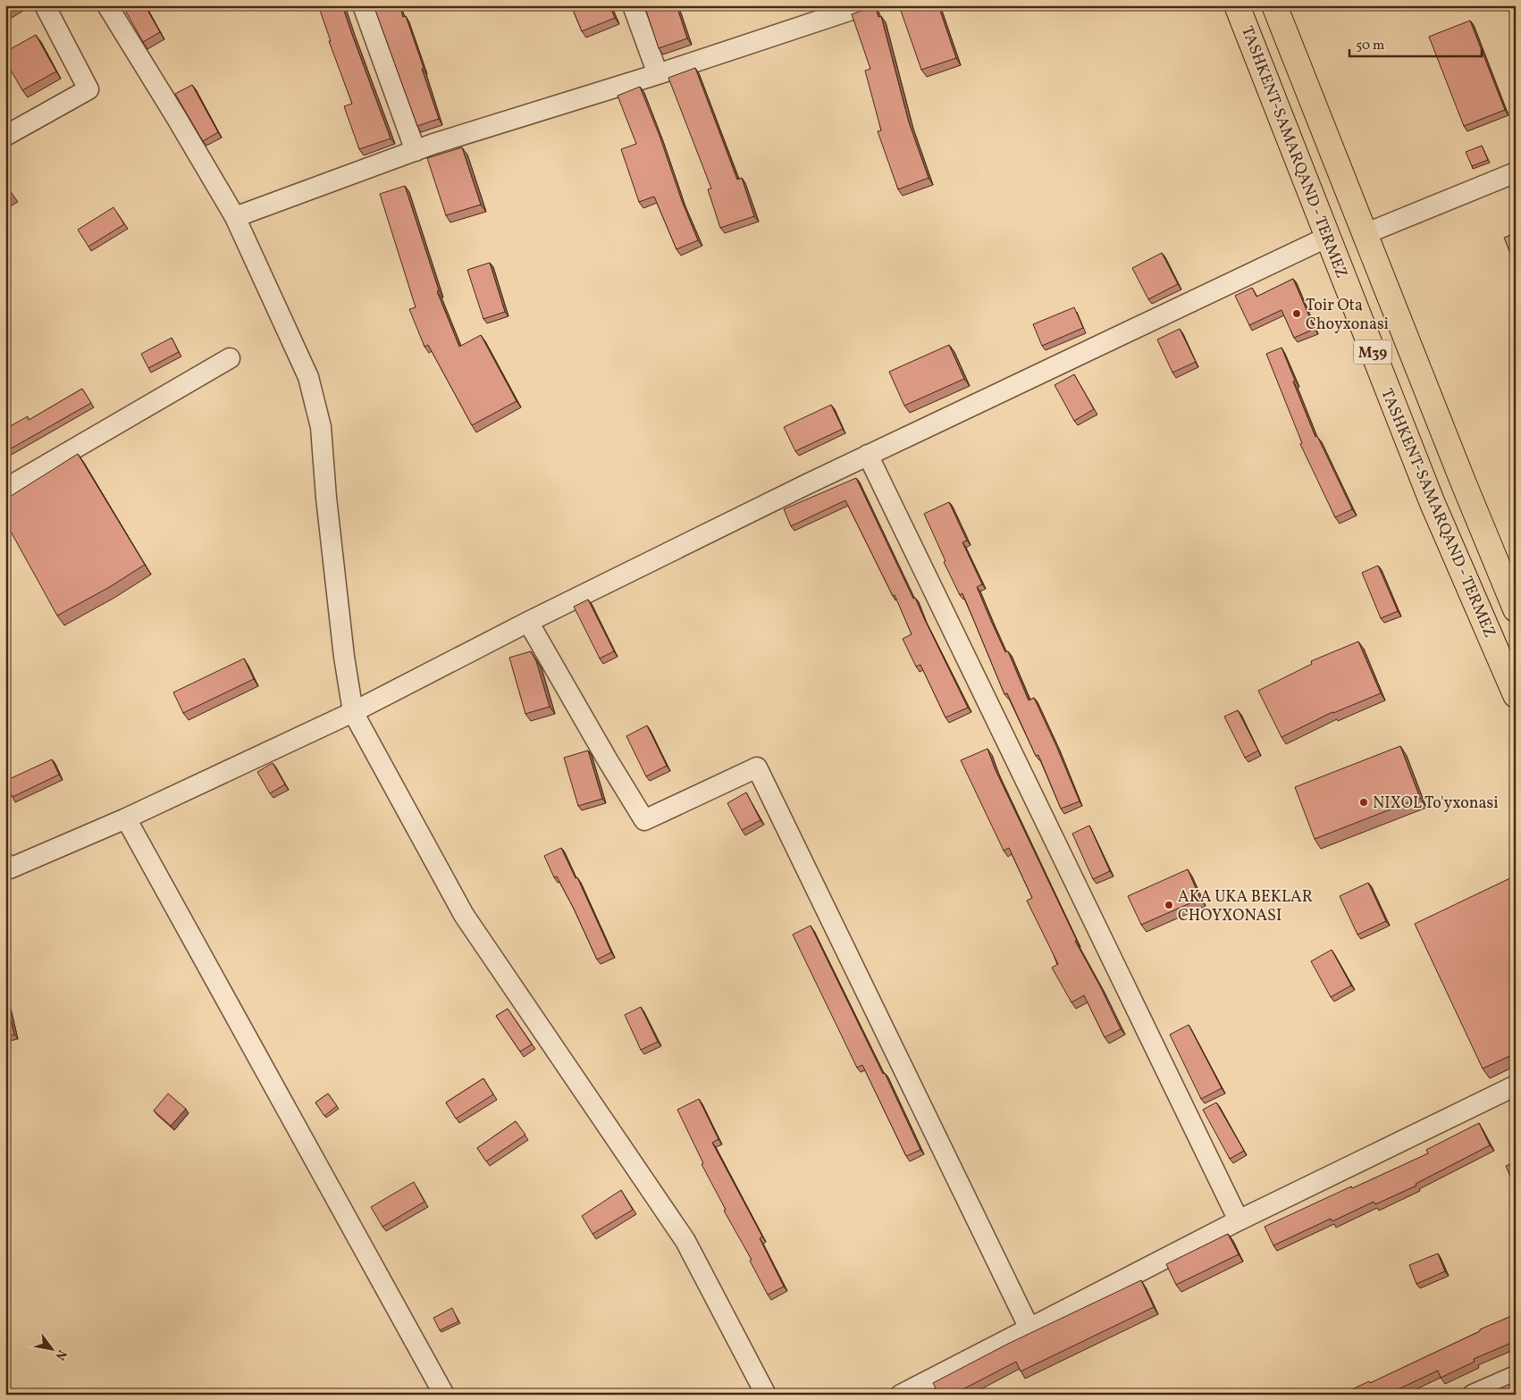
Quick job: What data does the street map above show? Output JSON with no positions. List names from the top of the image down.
{
  "streets": {
    "highway": ["TASHKENT-SAMARQAND - TERMEZ", "M39"]
  },
  "places": ["Toir Ota Choyxonasi", "NIXOL To'yxonasi", "AKA UKA BEKLAR CHOYXONASI"],
  "scale_bar": "50 m",
  "north": "bottom right"
}
